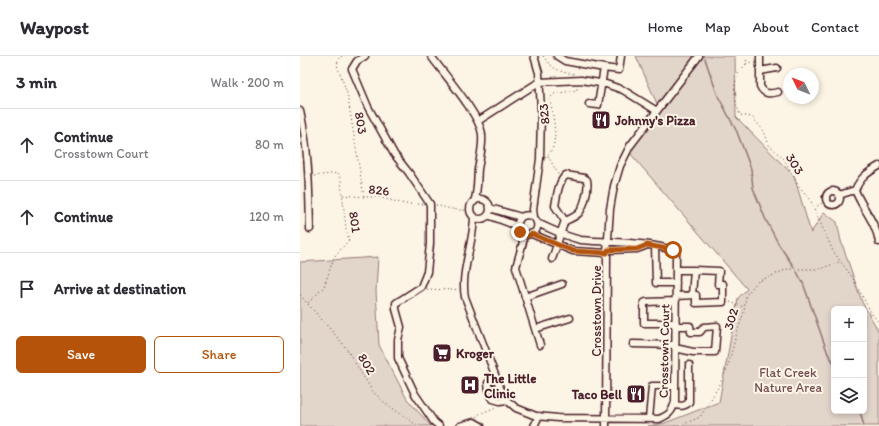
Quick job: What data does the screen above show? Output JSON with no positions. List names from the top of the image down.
{
  "streets": {
    "street": ["Crosstown Drive", "Crosstown Court"],
    "path": [
      "823",
      "803",
      "303",
      "826",
      "801",
      "302",
      "802"
    ]
  },
  "crossings": [
    ["803", "826"],
    ["303", "302"],
    ["826", "801"],
    ["801", "802"],
    ["Crosstown Drive", "Crosstown Court"]
  ],
  "parks": ["Flat Creek Nature Area"],
  "places": {
    "restaurant": ["Johnny's Pizza", "Taco Bell"],
    "supermarket": ["Kroger"],
    "hospital": ["The Little Clinic"]
  },
  "north": "top left",
  "page": {
    "header": "Waypost",
    "nav": [
      "Home",
      "Map",
      "About",
      "Contact"
    ],
    "heading": ["3 min", "Walk · 200 m"],
    "list": [
      ["Continue", "Crosstown Court", "80 m"],
      ["Continue", "120 m"],
      "Arrive at destination"
    ],
    "map_buttons": ["+", "−"],
    "buttons": ["Save", "Share"]
  }
}
